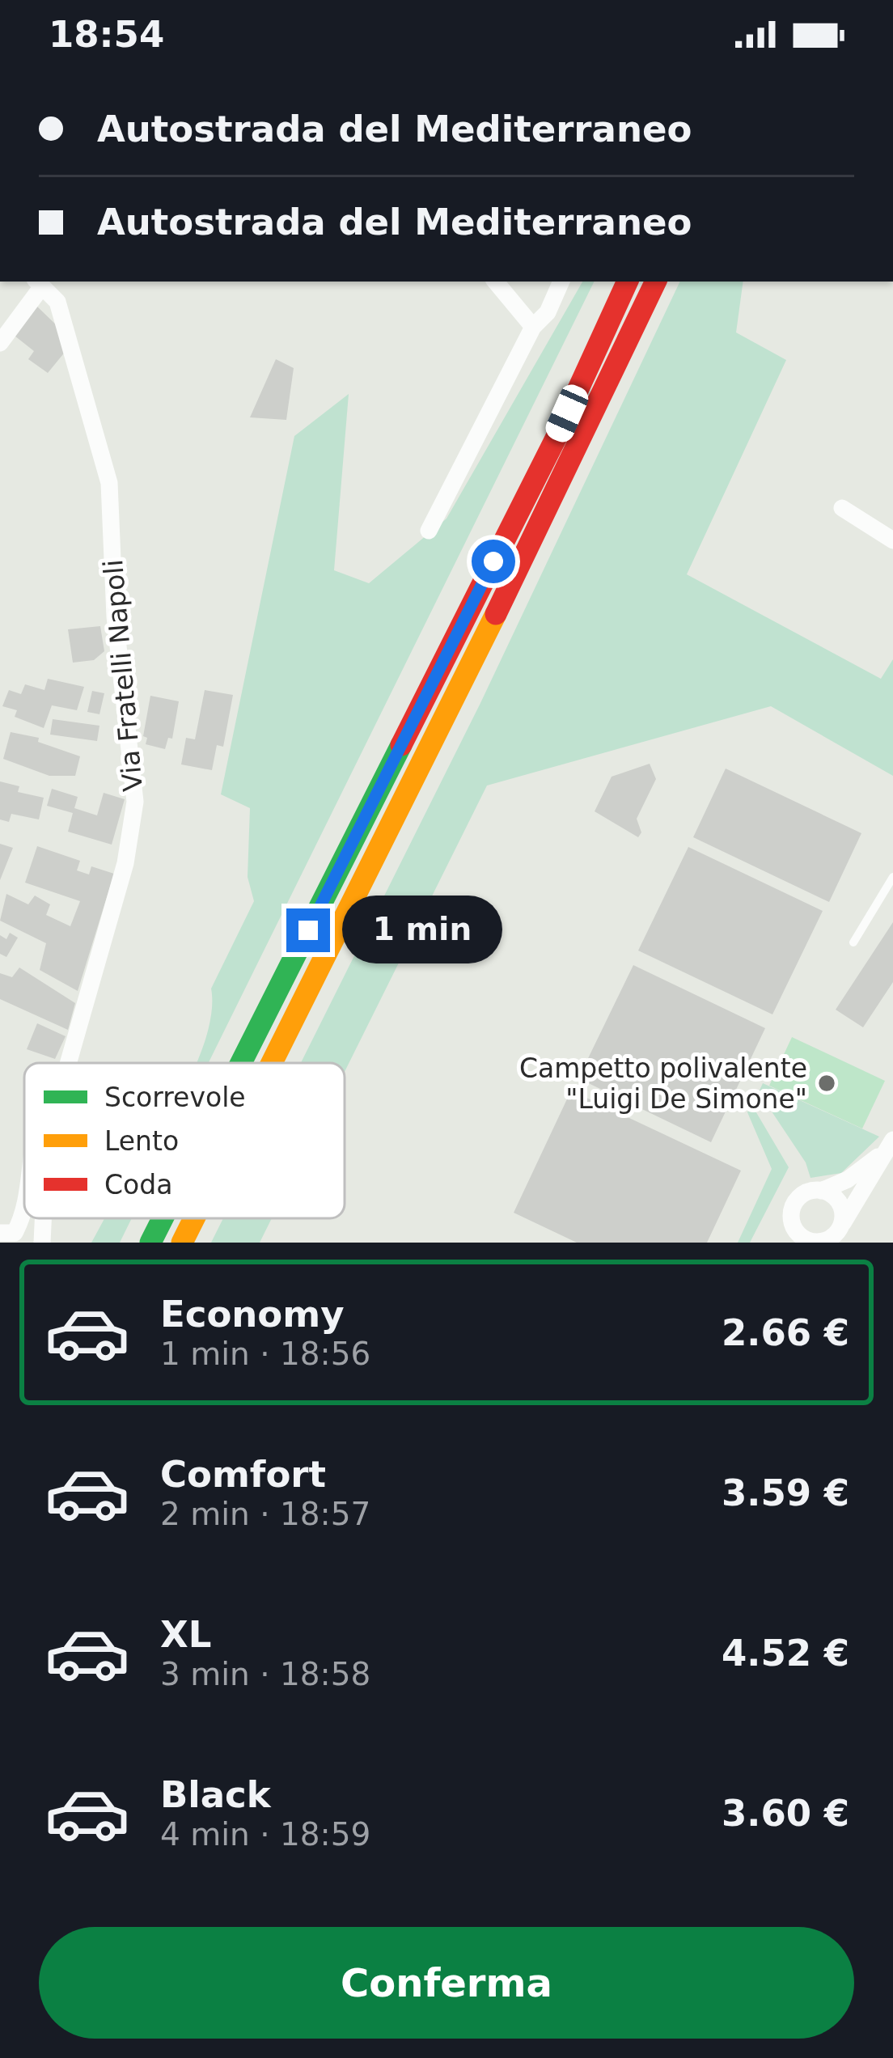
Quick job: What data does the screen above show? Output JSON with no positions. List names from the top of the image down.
{
  "streets": {
    "street": ["Via Fratelli Napoli"]
  },
  "places": ["Campetto polivalente \"Luigi De Simone\""],
  "legend": ["Scorrevole", "Lento", "Coda"],
  "page": {
    "status": "18:54",
    "banner": ["Autostrada del Mediterraneo", "Autostrada del Mediterraneo"],
    "bubble": "1 min",
    "list": [
      {
        "name": "Economy",
        "note": "1 min · 18:56",
        "value": "2.66 €"
      },
      {
        "name": "Comfort",
        "note": "2 min · 18:57",
        "value": "3.59 €"
      },
      {
        "name": "XL",
        "note": "3 min · 18:58",
        "value": "4.52 €"
      },
      {
        "name": "Black",
        "note": "4 min · 18:59",
        "value": "3.60 €"
      }
    ],
    "buttons": "Conferma"
  }
}
